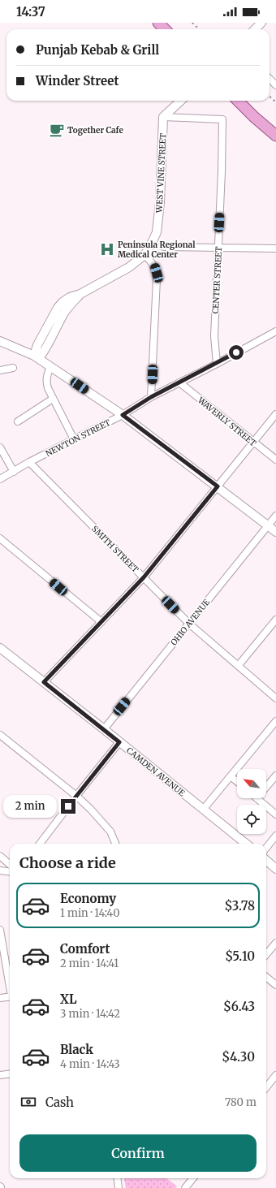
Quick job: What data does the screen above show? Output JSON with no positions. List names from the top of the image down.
{
  "streets": {
    "street": [
      "WEST VINE STREET",
      "CENTER STREET",
      "WAVERLY STREET",
      "NEWTON STREET",
      "SMITH STREET",
      "OHIO AVENUE",
      "CAMDEN AVENUE"
    ]
  },
  "crossings": [
    ["WEST VINE STREET", "CENTER STREET"],
    ["CENTER STREET", "NEWTON STREET"],
    ["WAVERLY STREET", "NEWTON STREET"],
    ["NEWTON STREET", "SMITH STREET"],
    ["SMITH STREET", "OHIO AVENUE"],
    ["OHIO AVENUE", "CAMDEN AVENUE"]
  ],
  "places": {
    "cafe": ["Together Cafe"],
    "hospital": ["Peninsula Regional Medical Center"]
  },
  "north": "top left",
  "page": {
    "status": "14:37",
    "banner": ["Punjab Kebab & Grill", "Winder Street"],
    "bubble": "2 min",
    "heading": "Choose a ride",
    "list": [
      {
        "name": "Economy",
        "note": "1 min · 14:40",
        "value": "$3.78"
      },
      {
        "name": "Comfort",
        "note": "2 min · 14:41",
        "value": "$5.10"
      },
      {
        "name": "XL",
        "note": "3 min · 14:42",
        "value": "$6.43"
      },
      {
        "name": "Black",
        "note": "4 min · 14:43",
        "value": "$4.30"
      }
    ],
    "pay": ["Cash", "780 m"],
    "buttons": "Confirm"
  }
}
